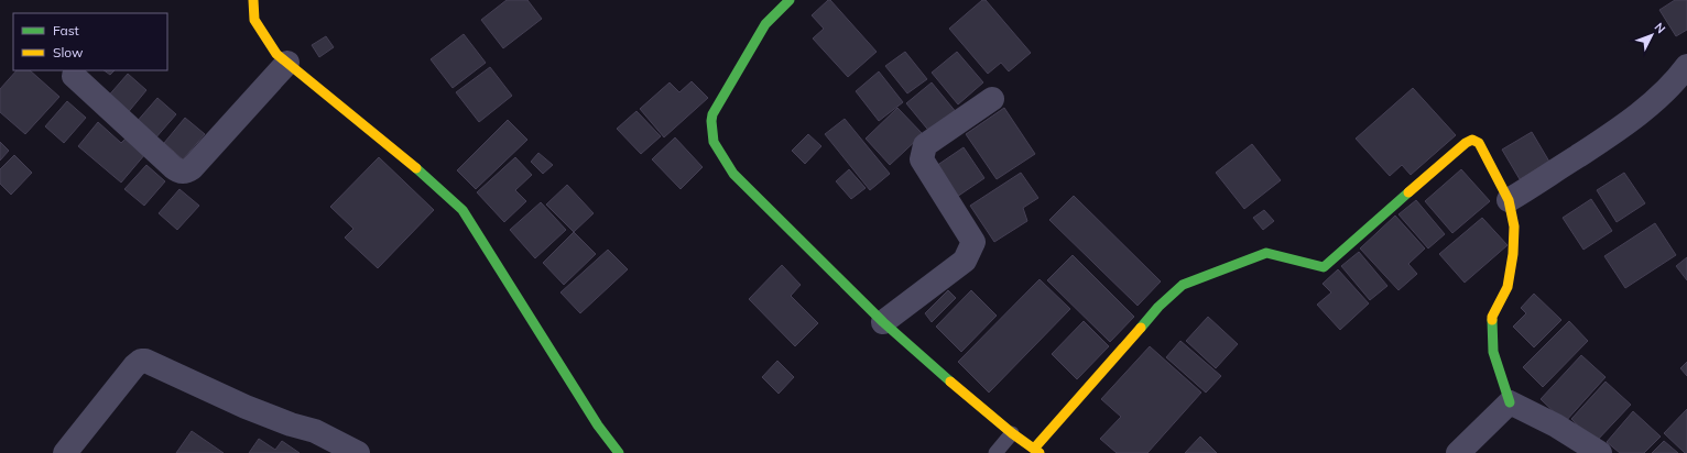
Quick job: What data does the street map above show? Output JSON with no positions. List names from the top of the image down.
{
  "legend": ["Fast", "Slow"],
  "north": "top right"
}
